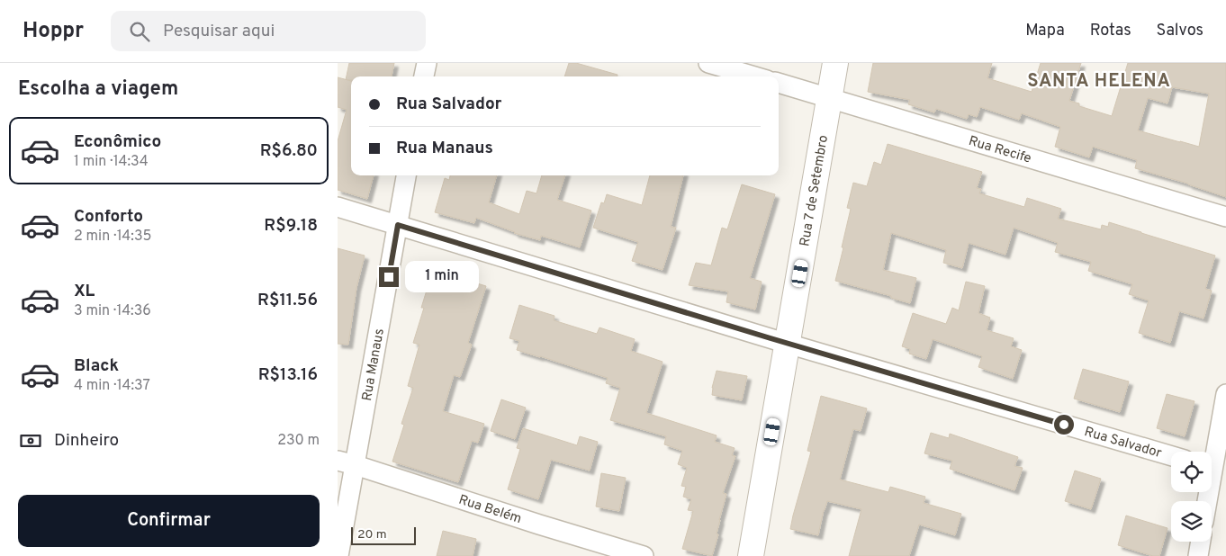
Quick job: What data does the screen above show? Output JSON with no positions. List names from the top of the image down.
{
  "streets": {
    "street": [
      "Rua Recife",
      "Rua 7 de Setembro",
      "Rua Manaus",
      "Rua Salvador",
      "Rua Belém"
    ]
  },
  "crossings": [
    ["Rua Recife", "Rua 7 de Setembro"],
    ["Rua 7 de Setembro", "Rua Salvador"],
    ["Rua Manaus", "Rua Salvador"],
    ["Rua Manaus", "Rua Belém"]
  ],
  "districts": ["SANTA HELENA"],
  "scale_bar": "20 m",
  "page": {
    "header": "Hoppr",
    "search": "Pesquisar aqui",
    "nav": ["Mapa", "Rotas", "Salvos"],
    "heading": "Escolha a viagem",
    "banner": ["Rua Salvador", "Rua Manaus"],
    "list": [
      {
        "name": "Econômico",
        "note": "1 min · 14:34",
        "value": "R$6.80"
      },
      {
        "name": "Conforto",
        "note": "2 min · 14:35",
        "value": "R$9.18"
      },
      {
        "name": "XL",
        "note": "3 min · 14:36",
        "value": "R$11.56"
      },
      {
        "name": "Black",
        "note": "4 min · 14:37",
        "value": "R$13.16"
      }
    ],
    "bubble": "1 min",
    "pay": ["Dinheiro", "230 m"],
    "buttons": "Confirmar",
    "scale": "20 m"
  }
}
